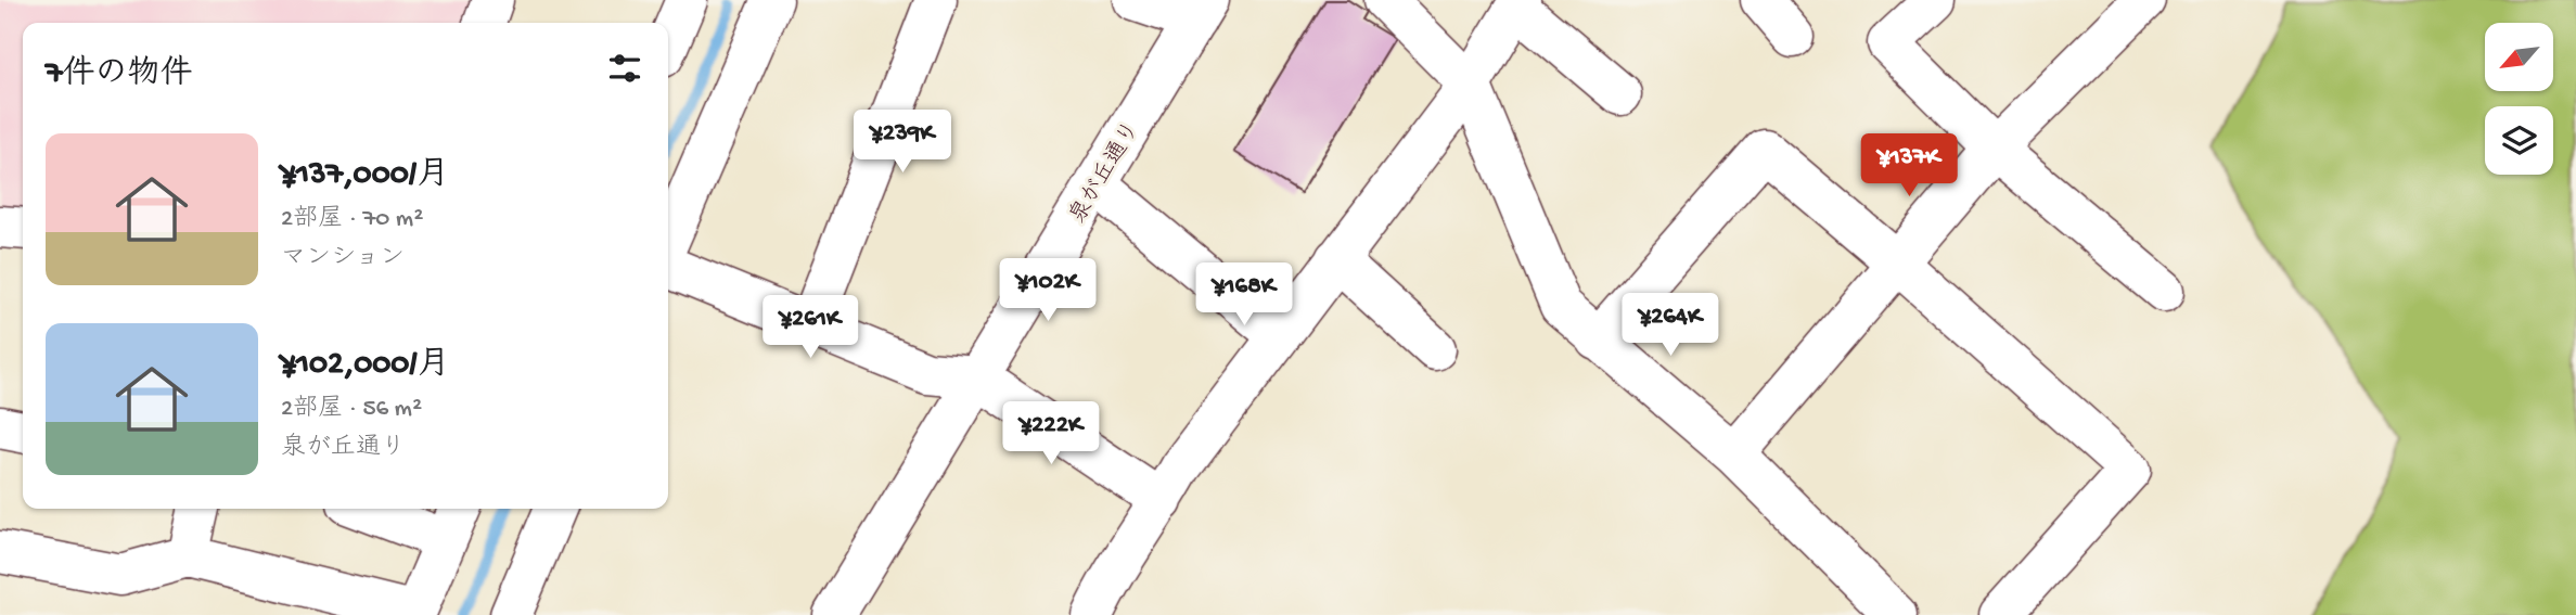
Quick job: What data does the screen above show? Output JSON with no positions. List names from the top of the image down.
{
  "streets": {
    "street": ["泉が丘通り"]
  },
  "north": "bottom left",
  "page": {
    "heading": "7件の物件",
    "price": [
      "¥239K",
      "¥137K",
      "¥102K",
      "¥168K",
      "¥264K",
      "¥261K",
      "¥222K"
    ],
    "list": [
      {
        "name": "¥137,000/月",
        "note": "2部屋 · 70 m² · マンション"
      },
      {
        "name": "¥102,000/月",
        "note": "2部屋 · 56 m² · 泉が丘通り"
      }
    ]
  }
}
